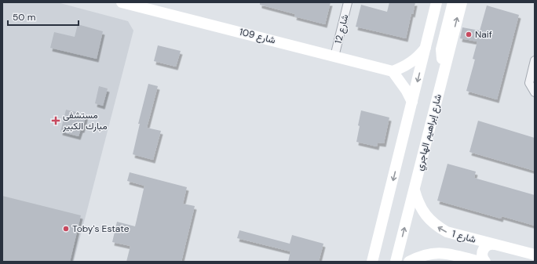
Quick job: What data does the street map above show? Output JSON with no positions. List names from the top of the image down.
{
  "streets": {
    "street": [
      "شارع 12",
      "شارع 109",
      "شارع إبراهيم الهاجري",
      "شارع 1"
    ]
  },
  "crossings": [
    ["شارع 12", "شارع 109"],
    ["شارع إبراهيم الهاجري", "شارع 1"]
  ],
  "one_way": ["شارع 1"],
  "places": {
    "other": ["Naif", "Toby's Estate"],
    "health": ["مستشفى مبارك الكبير"]
  },
  "scale_bar": "50 m"
}
